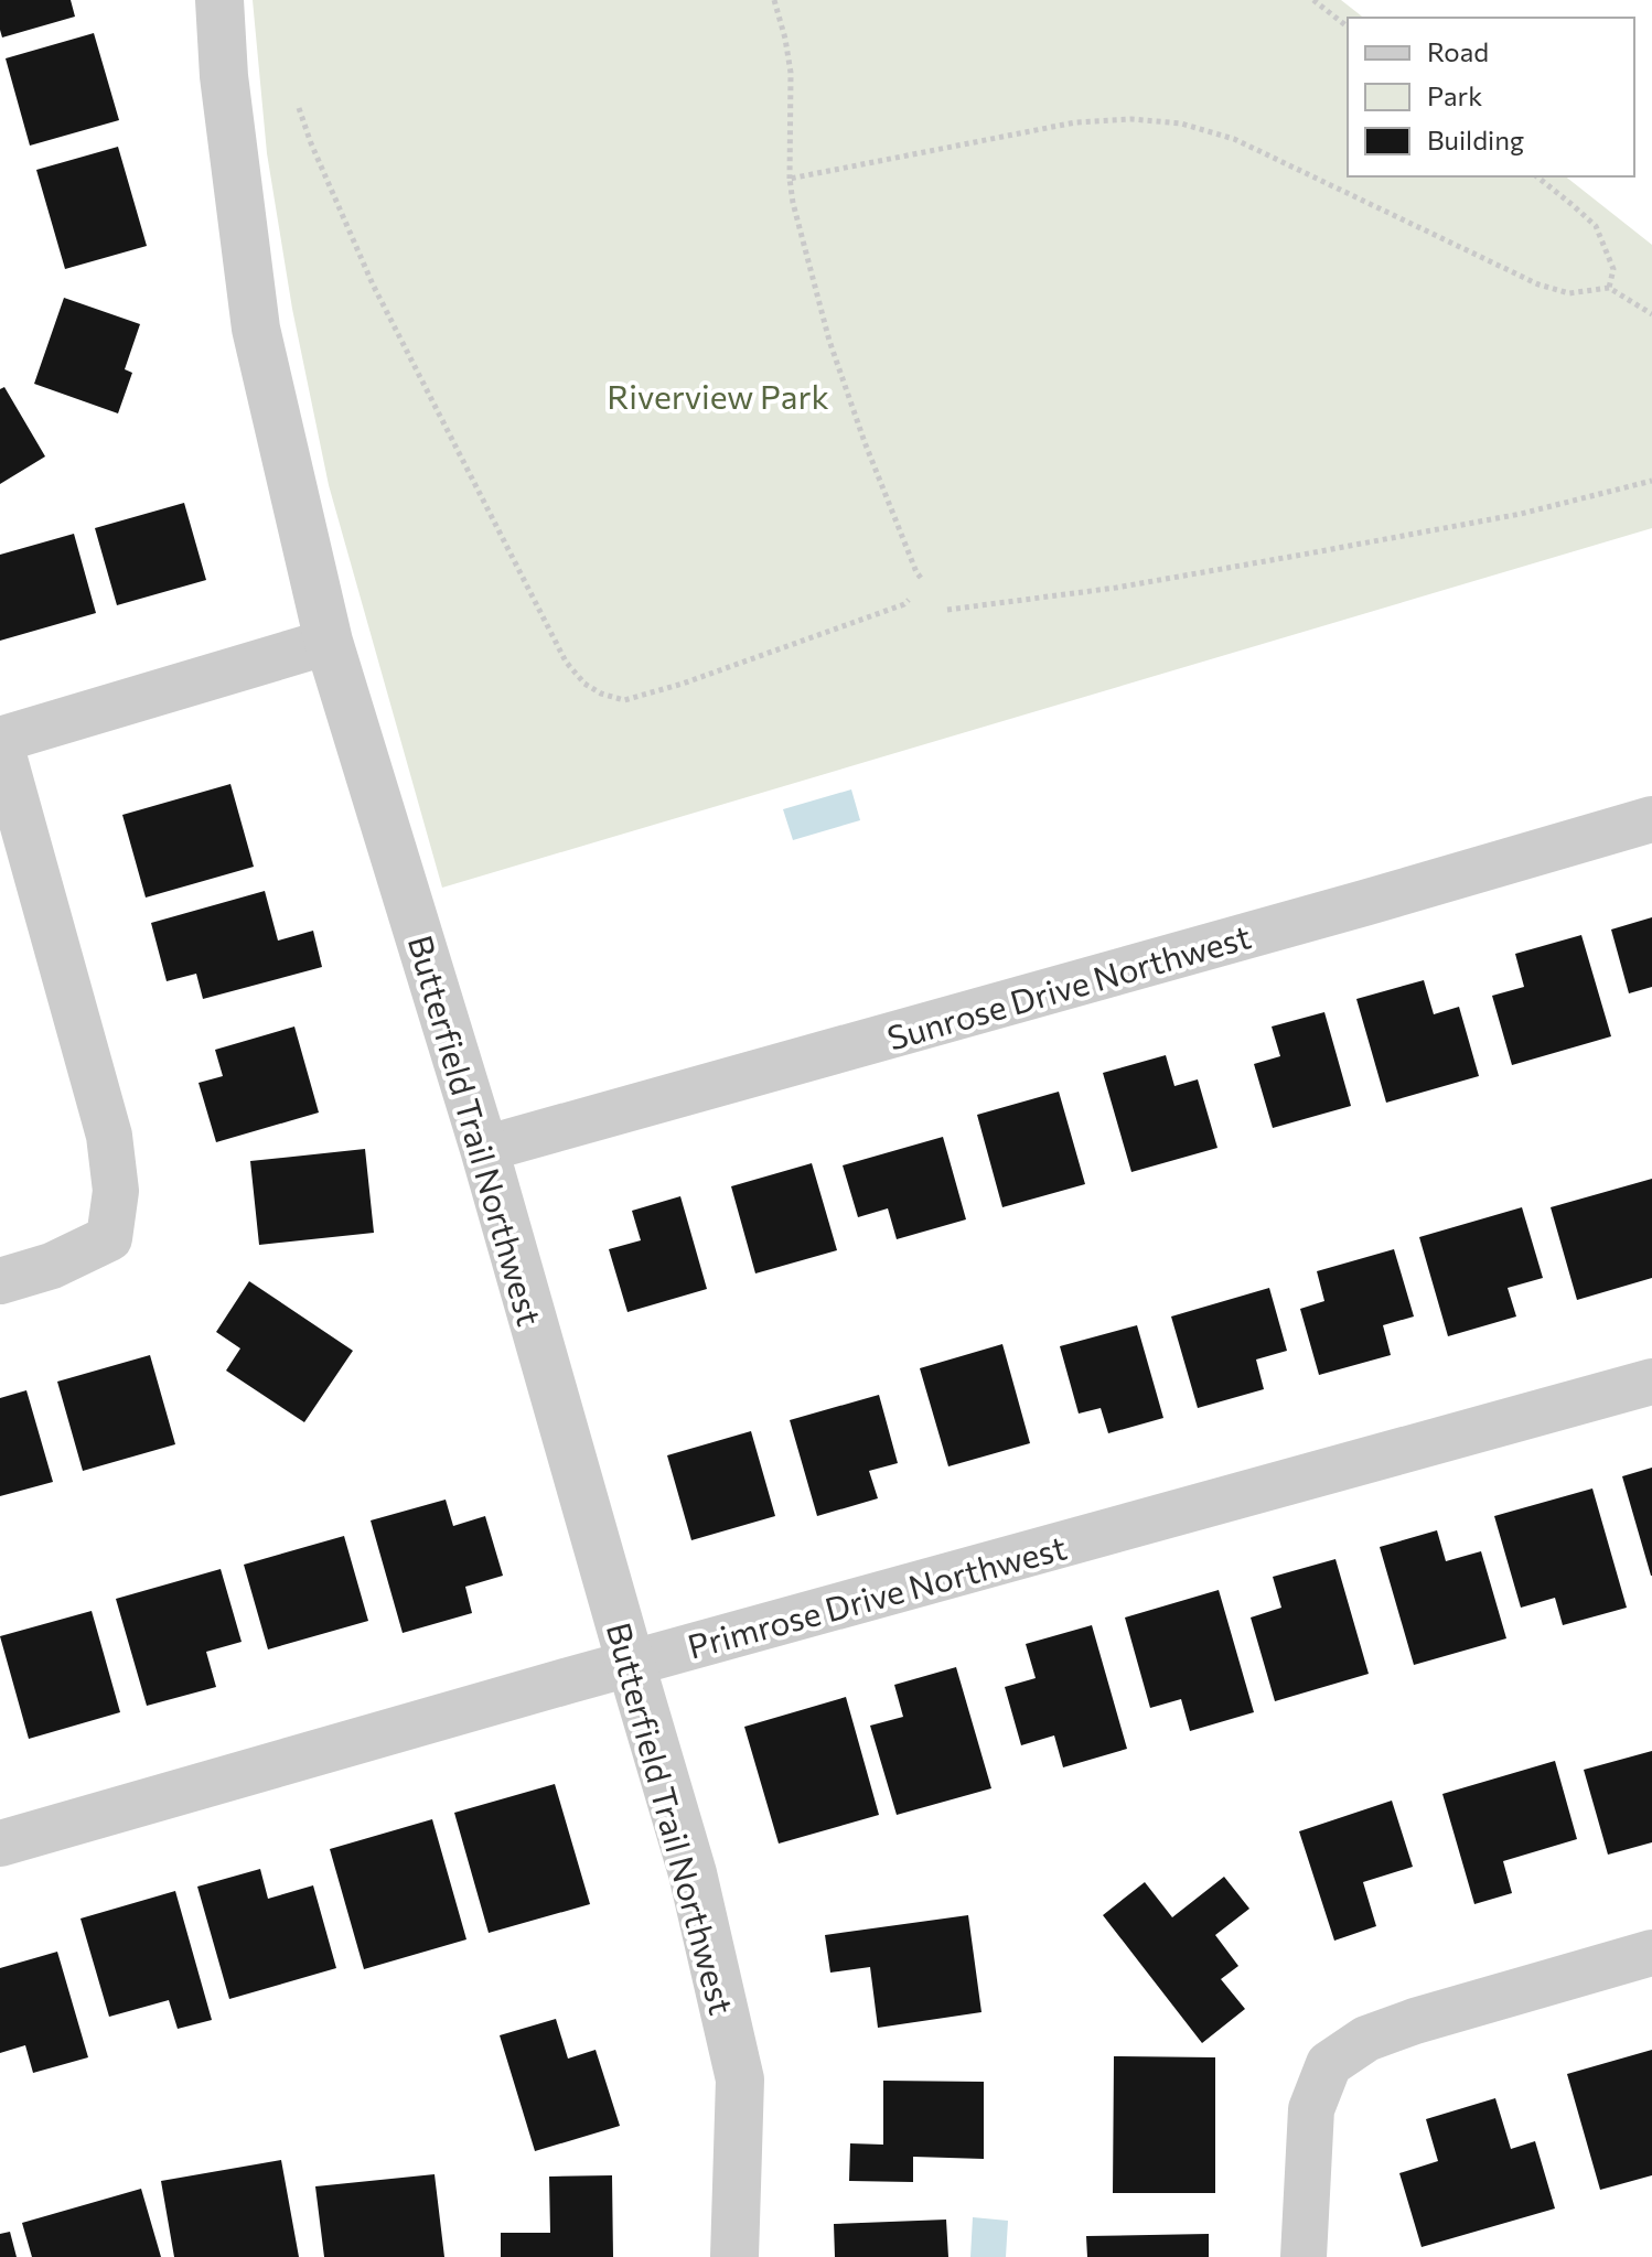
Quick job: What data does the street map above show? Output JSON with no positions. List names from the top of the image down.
{
  "streets": {
    "street": ["Sunrose Drive Northwest", "Butterfield Trail Northwest", "Primrose Drive Northwest"]
  },
  "crossings": [
    ["Sunrose Drive Northwest", "Butterfield Trail Northwest"],
    ["Butterfield Trail Northwest", "Primrose Drive Northwest"]
  ],
  "parks": ["Riverview Park"],
  "legend": ["Road", "Park", "Building"]
}
